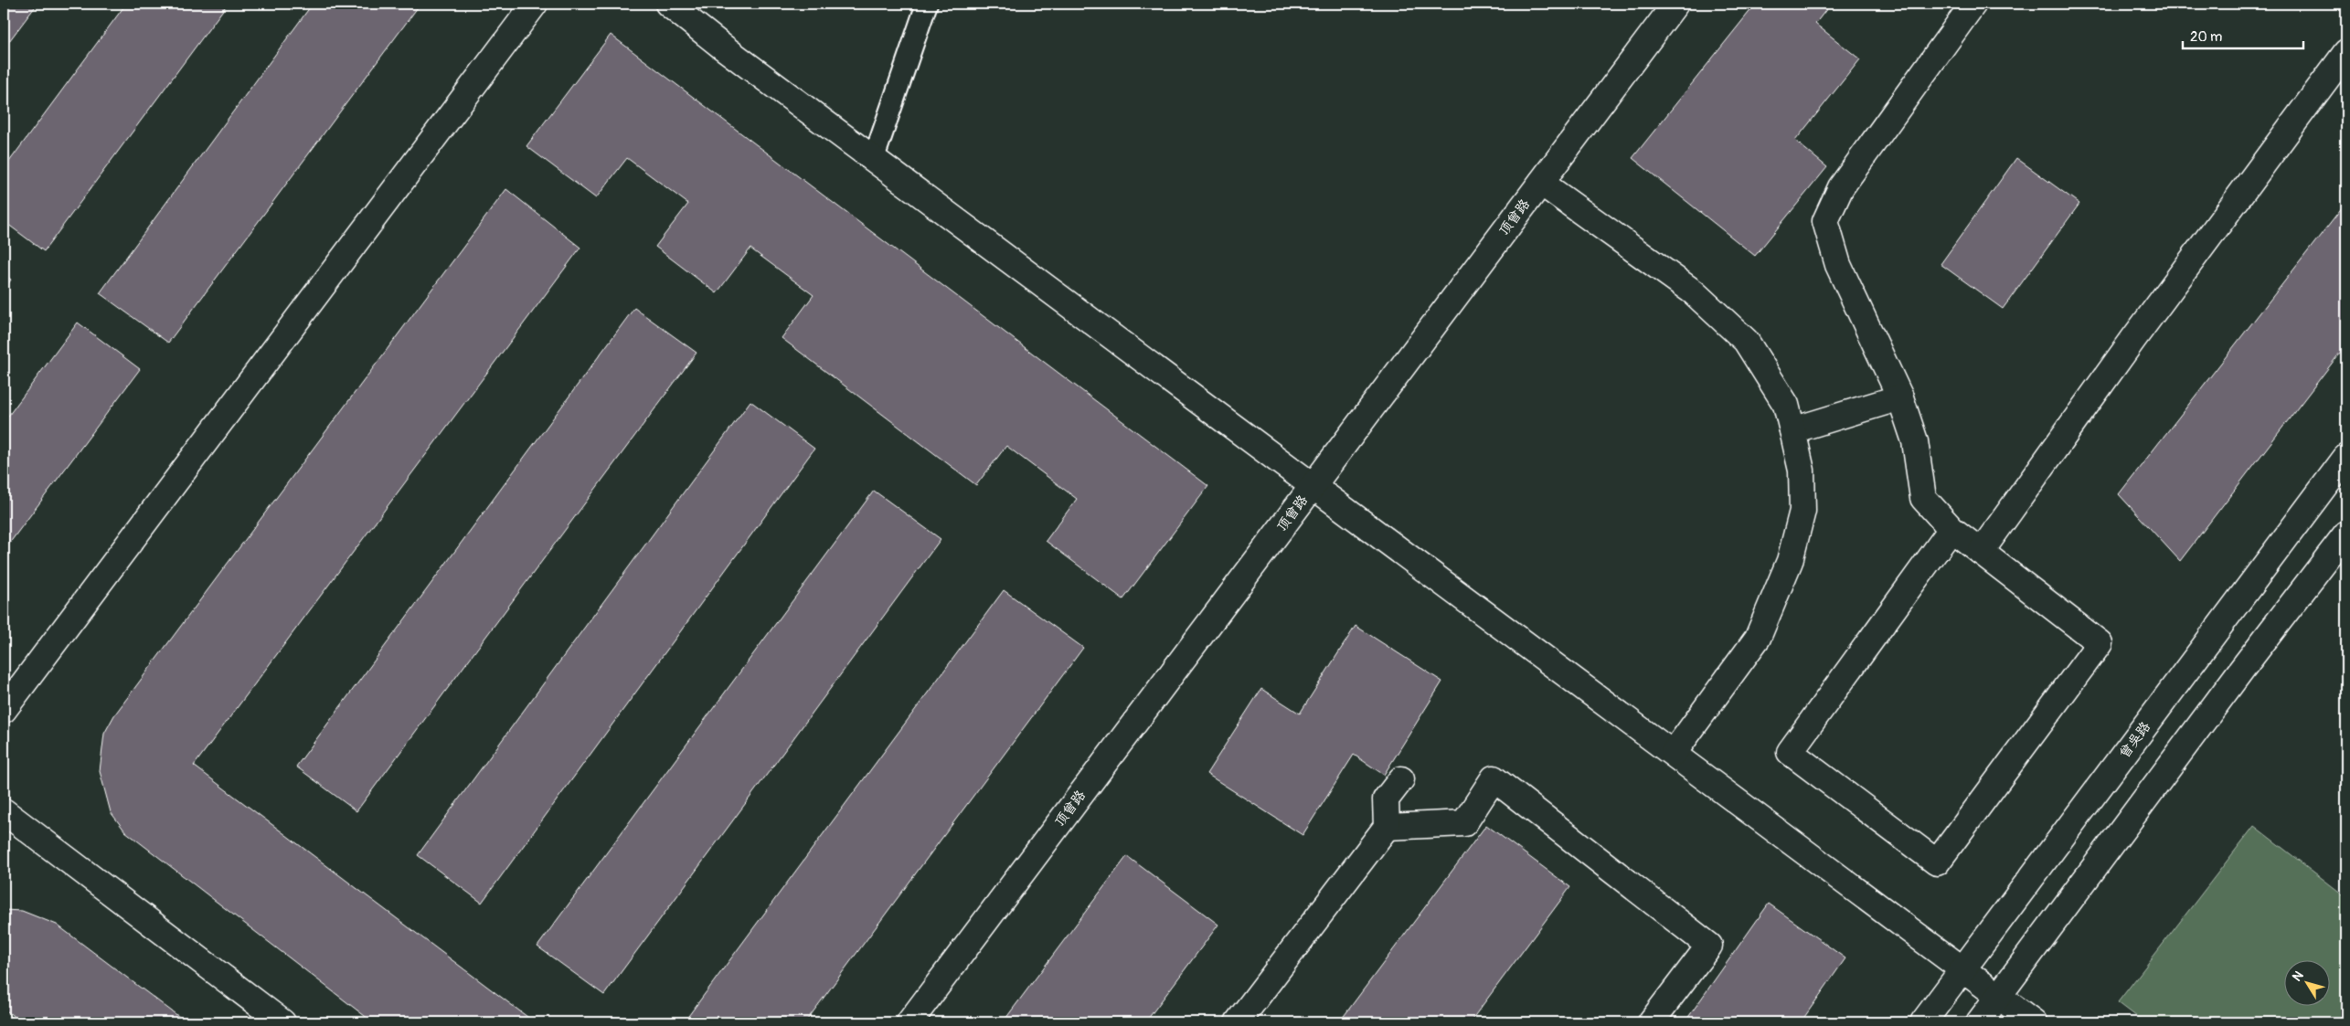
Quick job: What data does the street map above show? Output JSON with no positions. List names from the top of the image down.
{
  "streets": {
    "street": ["顶曾路", "曾吴路"]
  },
  "scale_bar": "20 m",
  "north": "top left"
}
